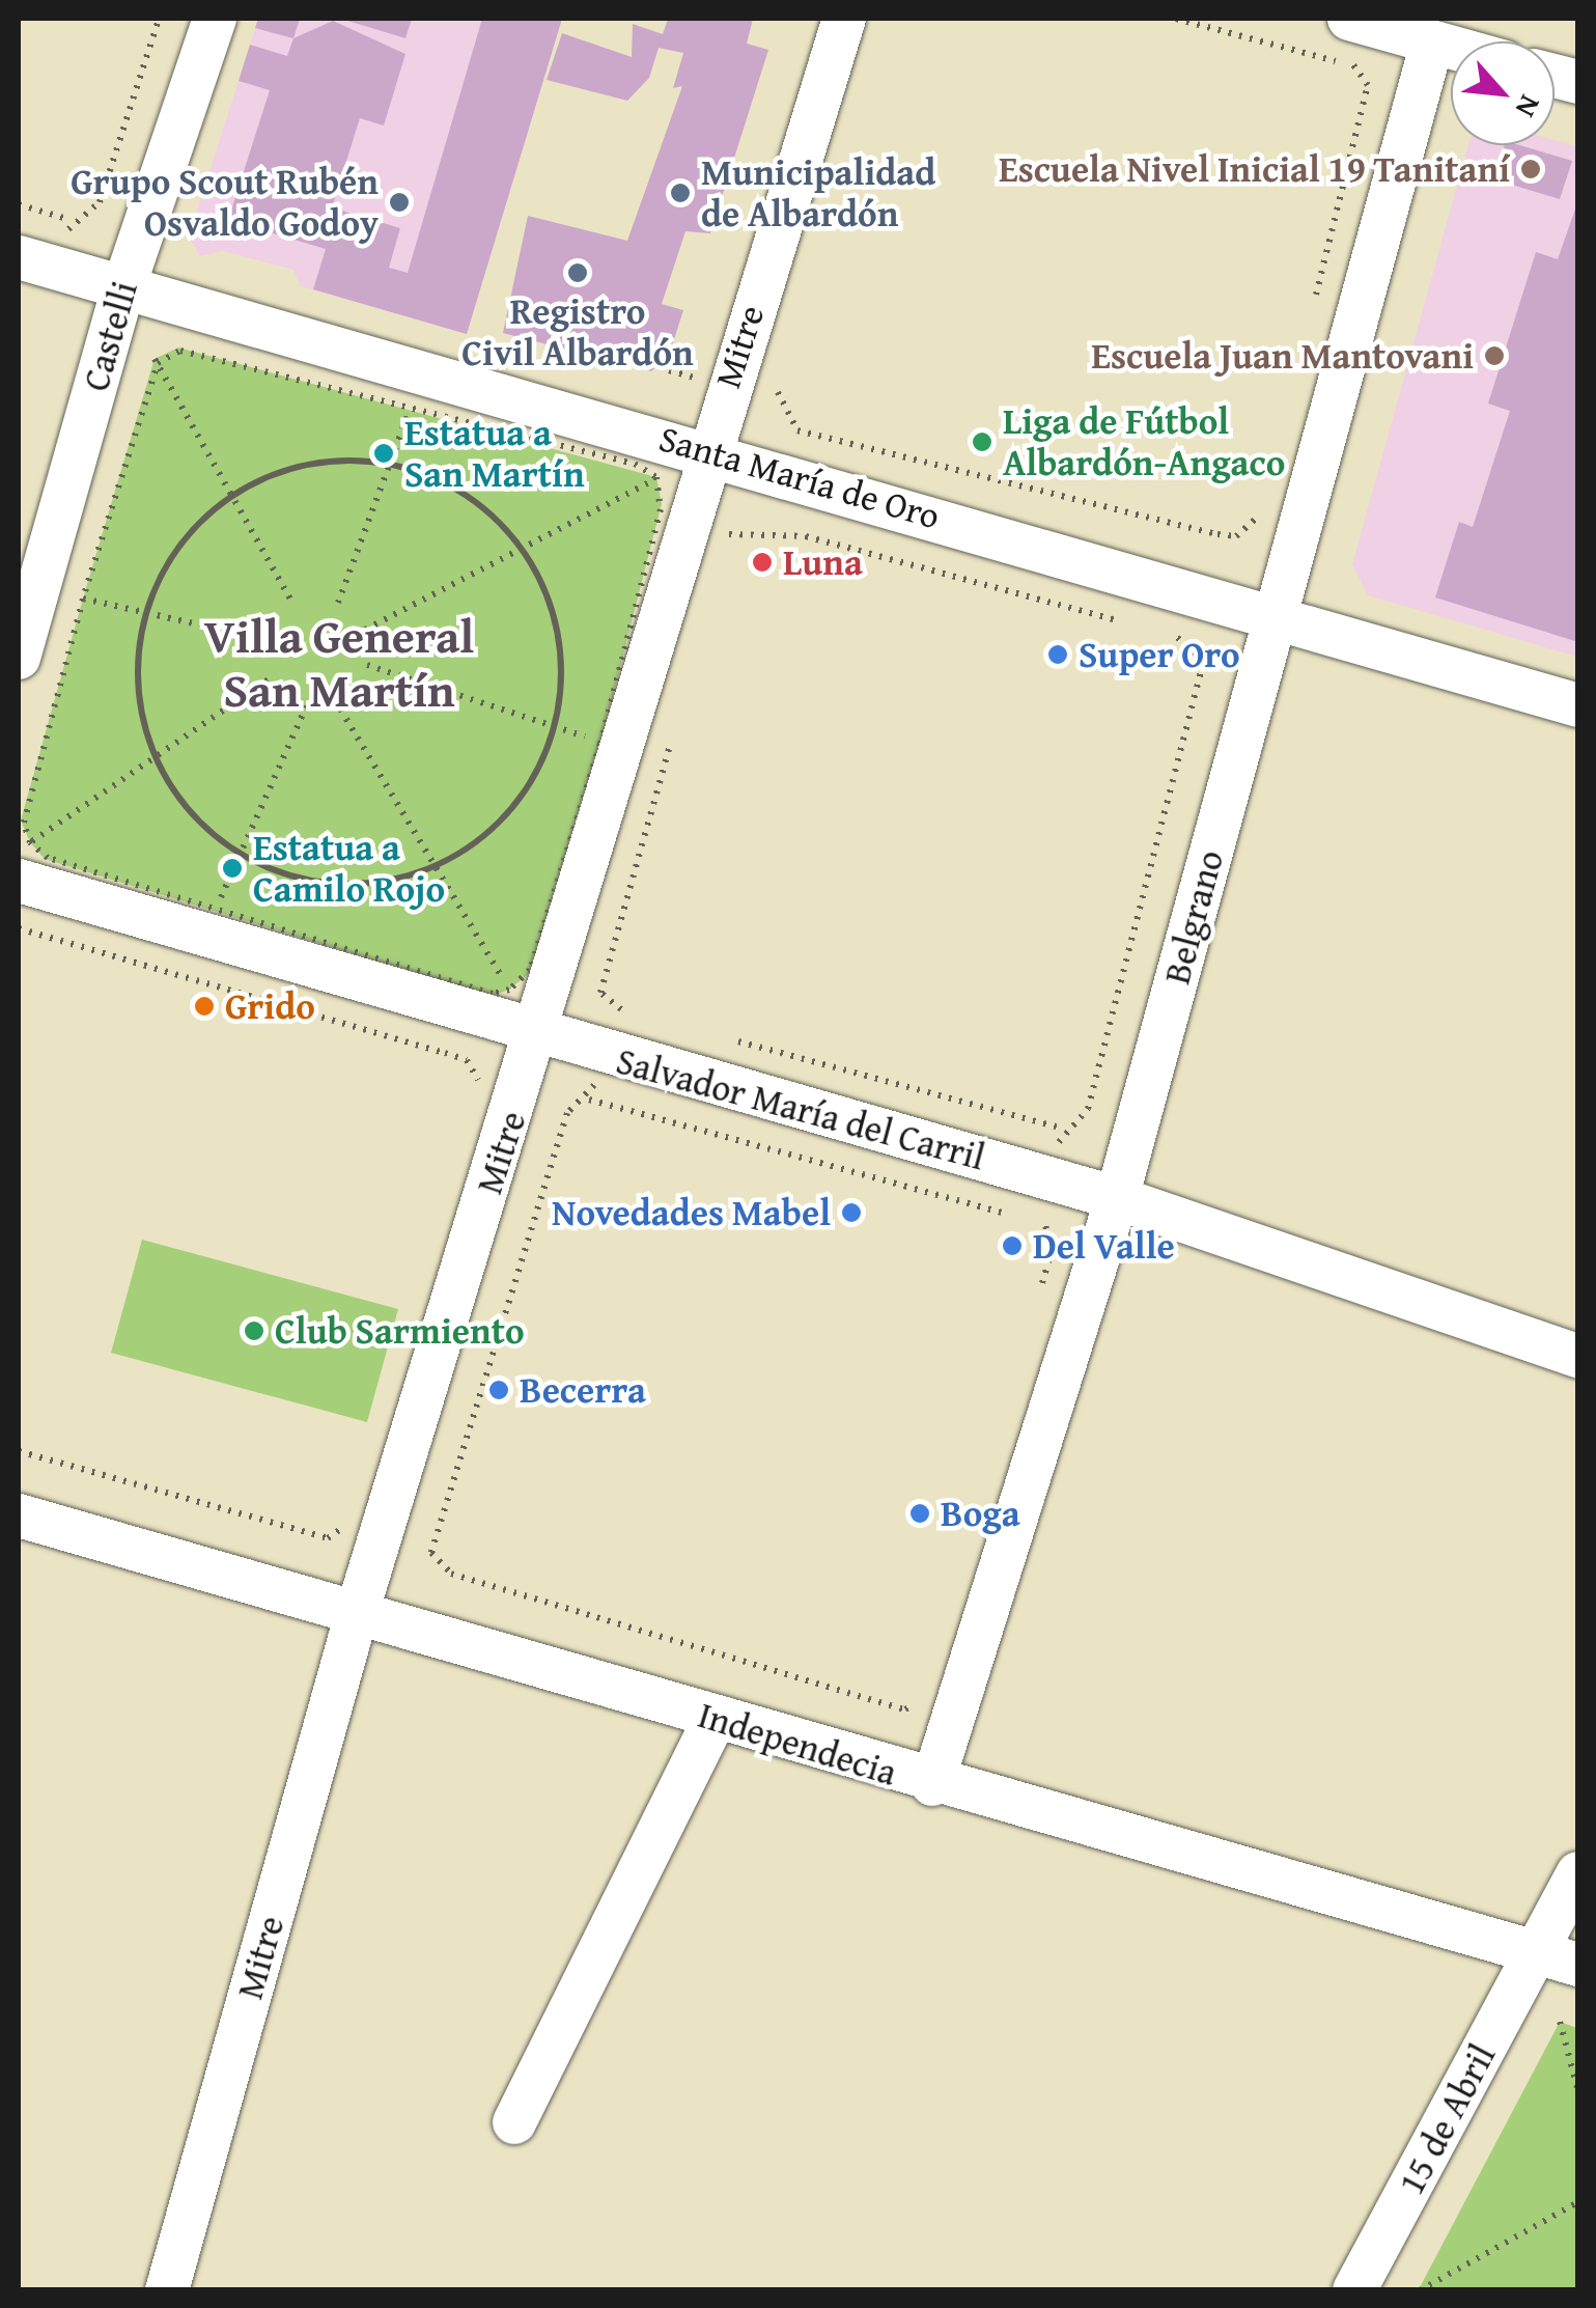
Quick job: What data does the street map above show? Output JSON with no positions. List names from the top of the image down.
{
  "streets": {
    "street": [
      "Castelli",
      "Mitre",
      "Santa María de Oro",
      "Belgrano",
      "Salvador María del Carril",
      "Independecia",
      "15 de Abril"
    ]
  },
  "crossings": [
    ["Castelli", "Santa María de Oro"],
    ["Mitre", "Santa María de Oro"],
    ["Mitre", "Salvador María del Carril"],
    ["Mitre", "Independecia"],
    ["Santa María de Oro", "Belgrano"],
    ["Belgrano", "Salvador María del Carril"],
    ["Belgrano", "Independecia"],
    ["Independecia", "15 de Abril"]
  ],
  "districts": ["Villa General San Martín"],
  "places": [
    "Escuela Nivel Inicial 19 Tanitaní",
    "Municipalidad de Albardón",
    "Grupo Scout Rubén Osvaldo Godoy",
    "Registro Civil Albardón",
    "Escuela Juan Mantovani",
    "Liga de Fútbol Albardón-Angaco",
    "Estatua a San Martín",
    "Luna",
    "Super Oro",
    "Estatua a Camilo Rojo",
    "Grido",
    "Novedades Mabel",
    "Del Valle",
    "Club Sarmiento",
    "Becerra",
    "Boga"
  ],
  "north": "bottom right"
}
